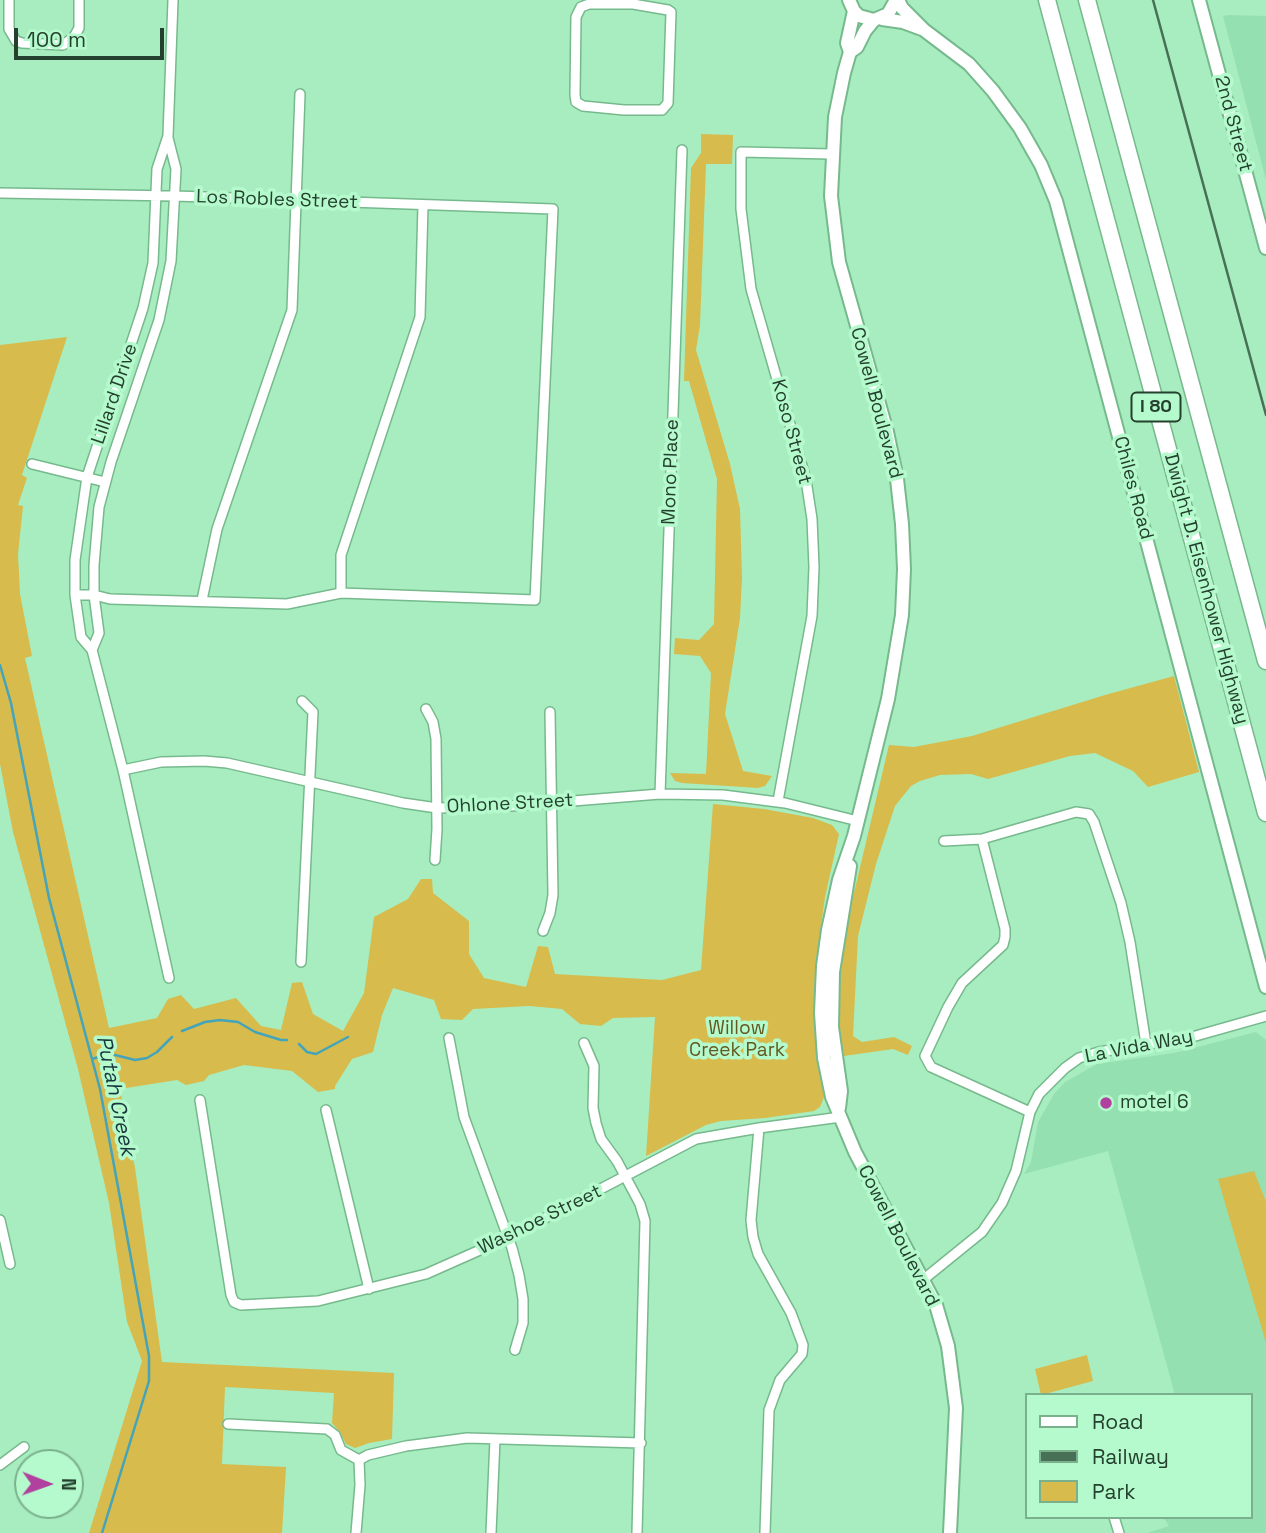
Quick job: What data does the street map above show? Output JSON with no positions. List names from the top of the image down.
{
  "streets": {
    "highway": ["I 80", "Dwight D. Eisenhower Highway"],
    "main road": ["2nd Street", "Cowell Boulevard", "Chiles Road"],
    "street": [
      "Los Robles Street",
      "Lillard Drive",
      "Koso Street",
      "Mono Place",
      "Ohlone Street",
      "La Vida Way",
      "Washoe Street"
    ]
  },
  "crossings": [
    ["Los Robles Street", "Lillard Drive"],
    ["Lillard Drive", "Ohlone Street"],
    ["Cowell Boulevard", "Koso Street"],
    ["Cowell Boulevard", "Ohlone Street"],
    ["Cowell Boulevard", "La Vida Way"],
    ["Cowell Boulevard", "Washoe Street"],
    ["Koso Street", "Ohlone Street"],
    ["Mono Place", "Ohlone Street"]
  ],
  "water": ["Putah Creek"],
  "parks": ["Willow Creek Park"],
  "places": ["motel 6"],
  "legend": ["Road", "Railway", "Park"],
  "scale_bar": "100 m",
  "north": "right"
}
